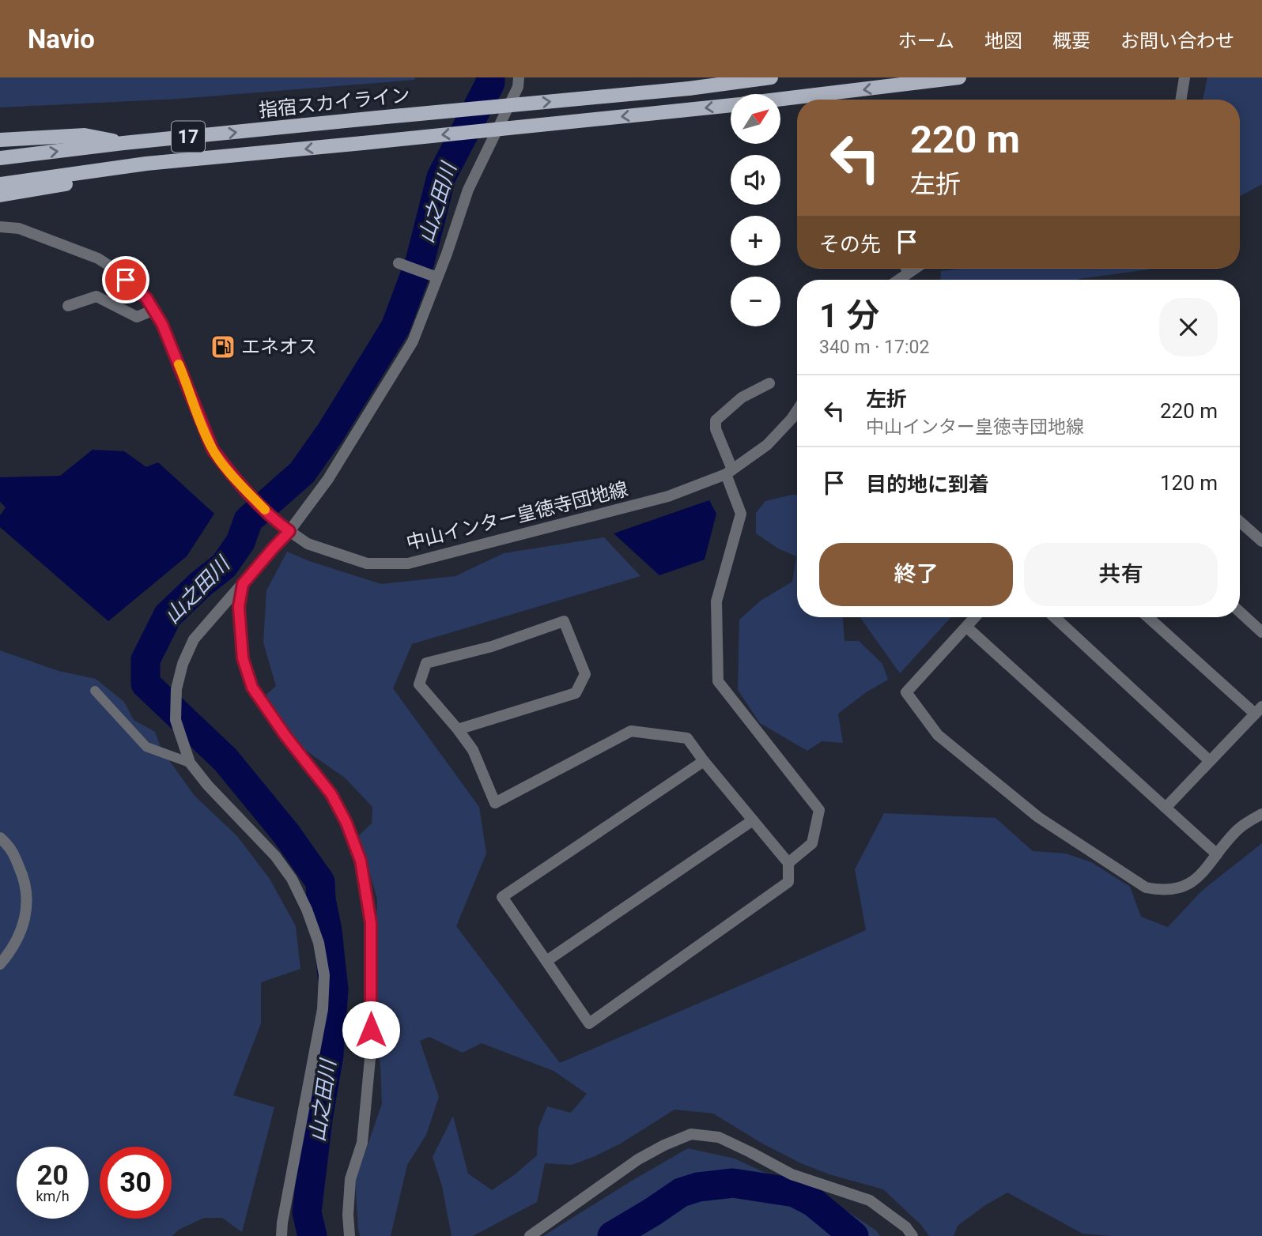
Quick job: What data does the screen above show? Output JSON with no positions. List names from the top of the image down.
{
  "streets": {
    "main road": ["指宿スカイライン", "17"],
    "street": ["中山インター皇徳寺団地線"]
  },
  "water": ["山之田川"],
  "places": {
    "fuel station": ["エネオス"]
  },
  "north": "top right",
  "page": {
    "header": "Navio",
    "nav": [
      "ホーム",
      "地図",
      "概要",
      "お問い合わせ"
    ],
    "map_buttons": ["+", "−"],
    "turn": ["220 m", "左折"],
    "then": "その先",
    "heading": ["1 分", "340 m · 17:02"],
    "list": [
      {
        "name": "左折",
        "note": "中山インター皇徳寺団地線",
        "value": "220 m"
      },
      {
        "name": "目的地に到着",
        "value": "120 m"
      }
    ],
    "buttons": ["終了", "共有"],
    "speed": "20 km/h",
    "limit": "30"
  }
}
